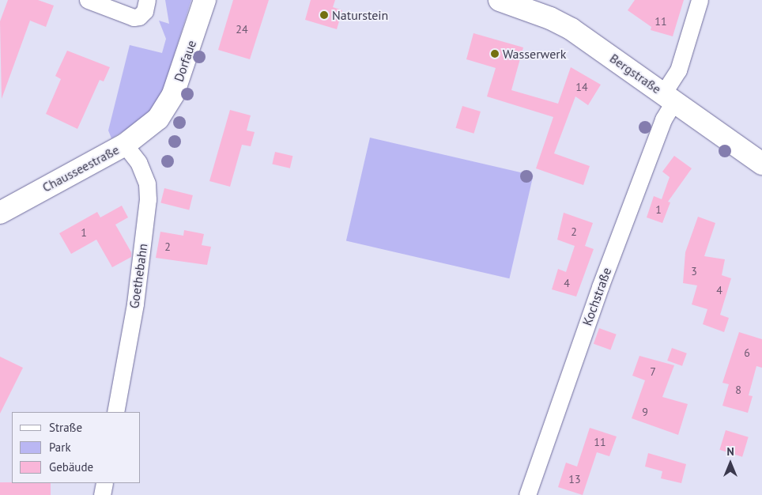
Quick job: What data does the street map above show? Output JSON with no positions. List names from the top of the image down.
{
  "streets": {
    "street": [
      "Dorfaue",
      "Bergstraße",
      "Chausseestraße",
      "Goethebahn",
      "Kochstraße"
    ]
  },
  "crossings": [
    ["Dorfaue", "Chausseestraße"],
    ["Bergstraße", "Kochstraße"],
    ["Chausseestraße", "Goethebahn"]
  ],
  "places": ["Naturstein", "Wasserwerk"],
  "house_numbers": [
    "11",
    "24",
    "14",
    "1",
    "2",
    "1",
    "2",
    "3",
    "4",
    "4",
    "6",
    "7",
    "8",
    "9",
    "11",
    "13"
  ],
  "legend": ["Straße", "Park", "Gebäude"],
  "north": "top"
}
